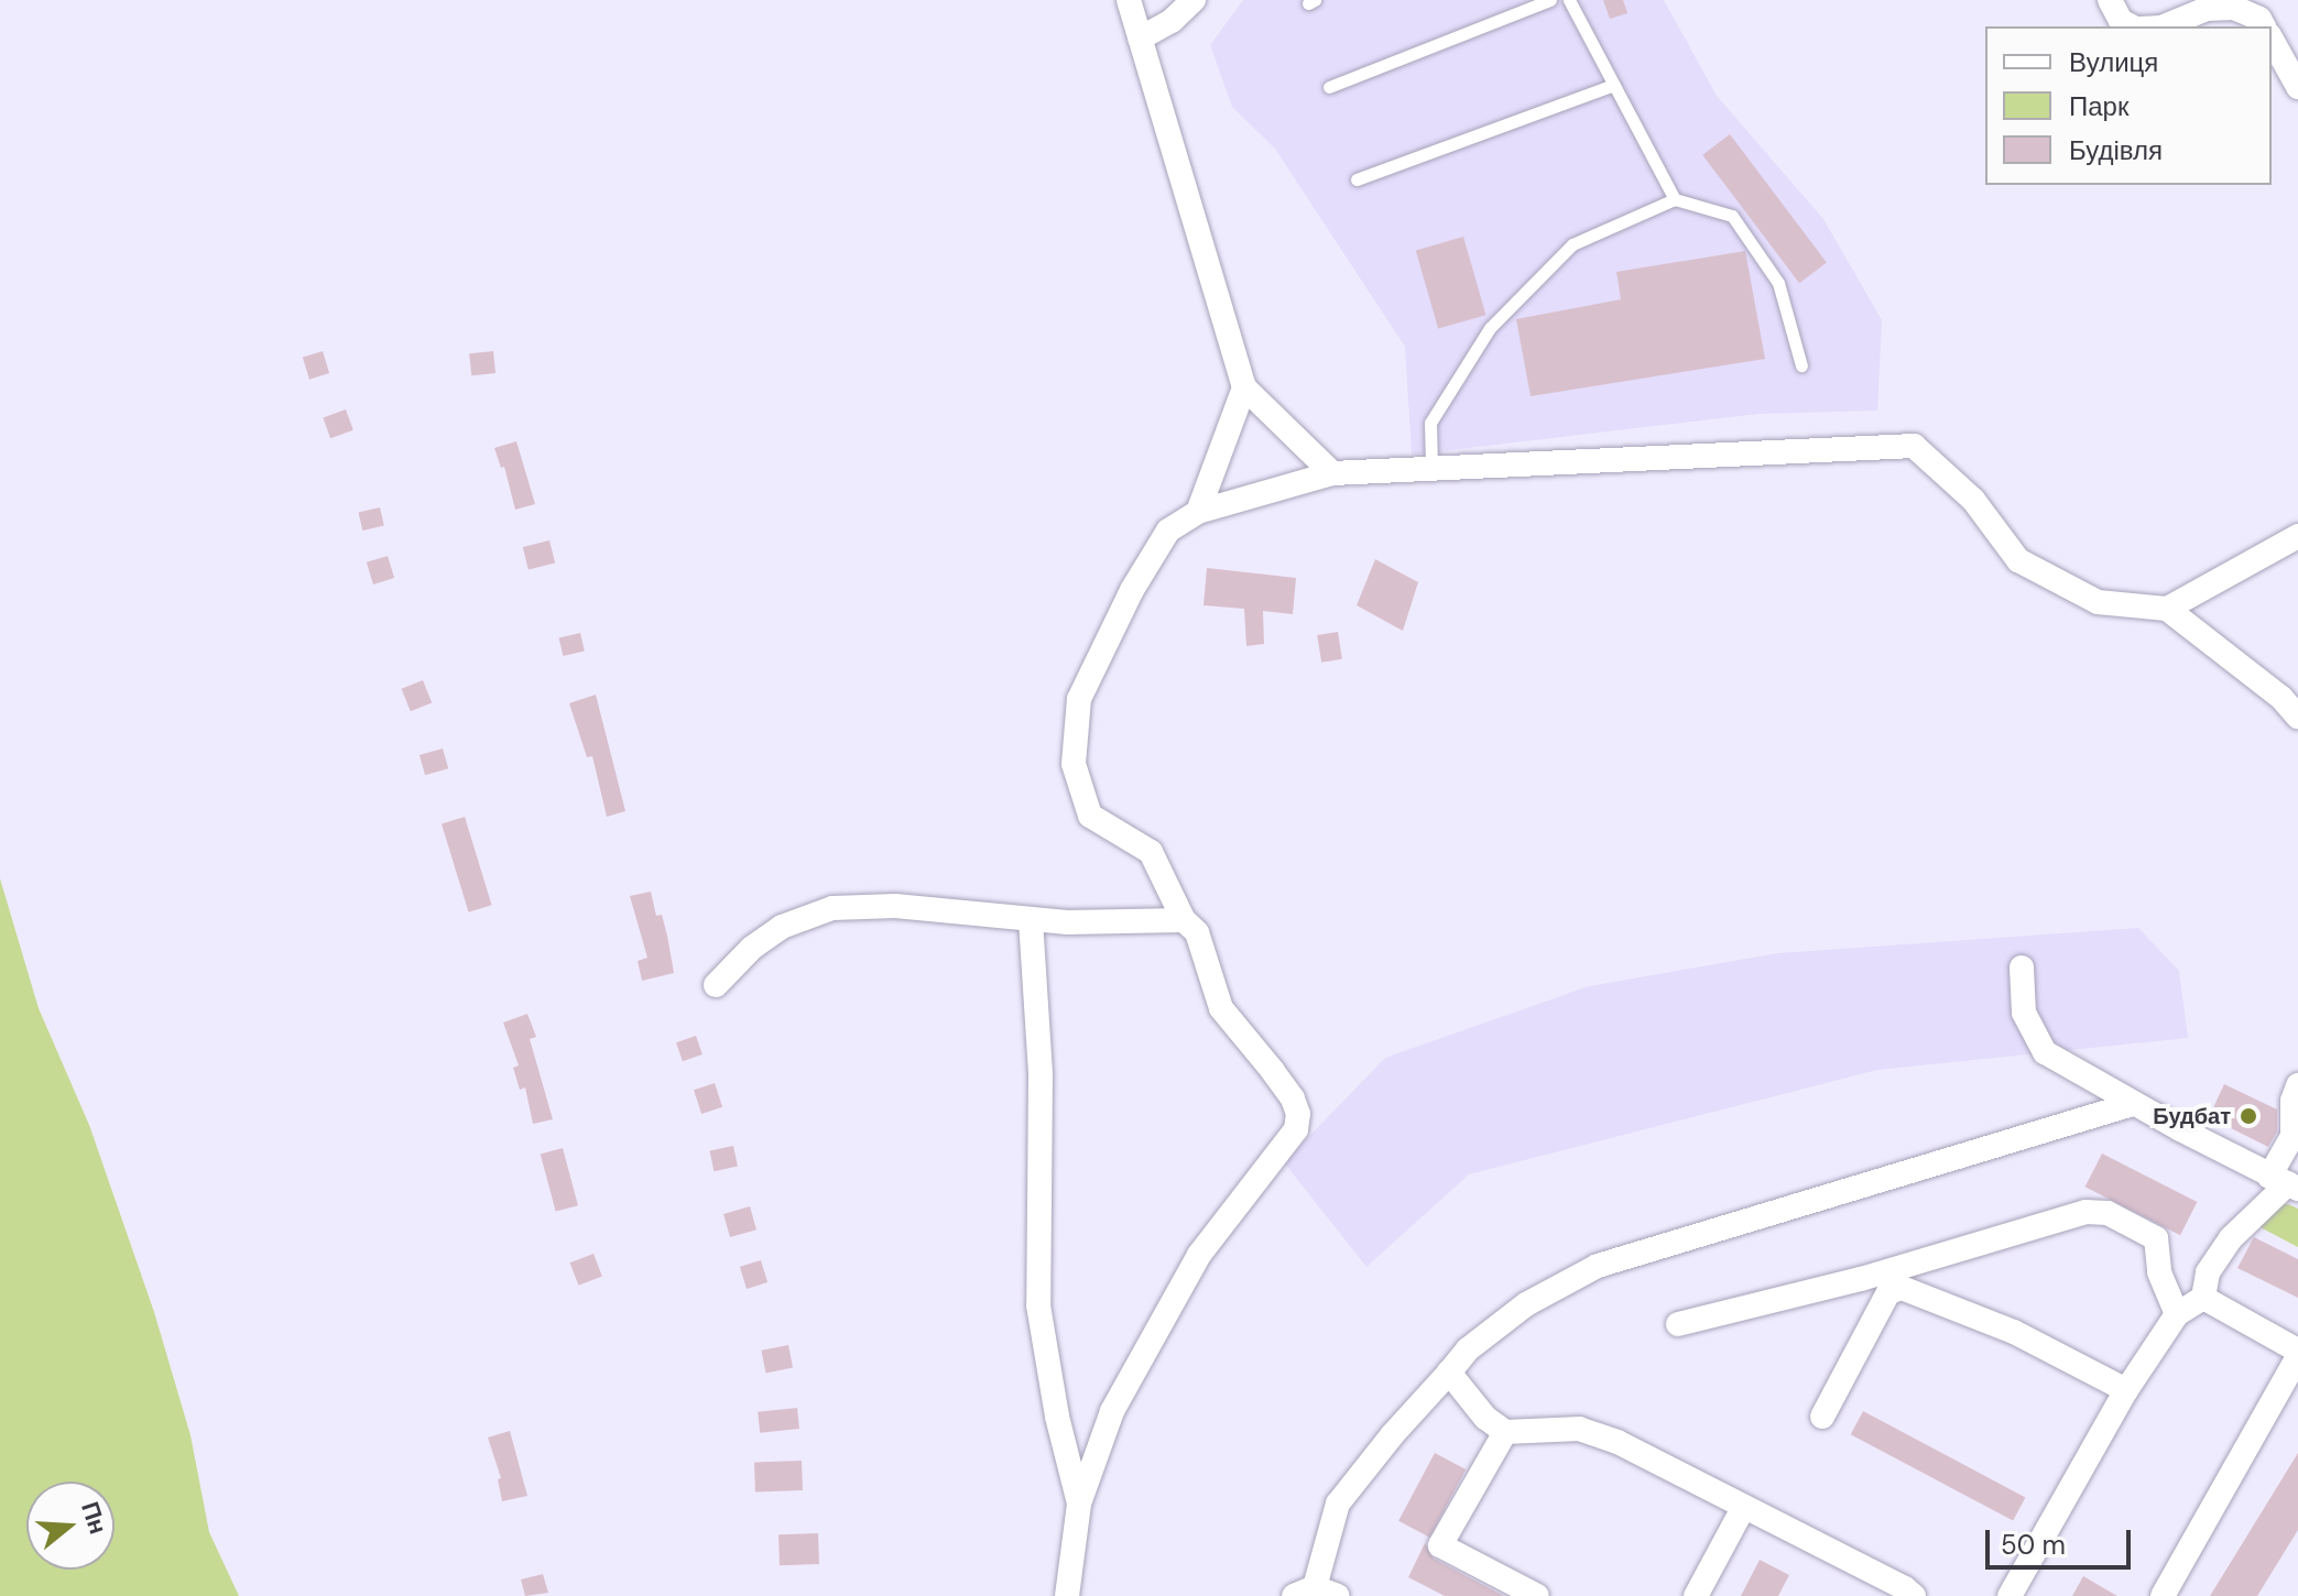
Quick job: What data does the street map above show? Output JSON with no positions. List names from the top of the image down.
{
  "places": ["Будбат"],
  "legend": ["Вулиця", "Парк", "Будівля"],
  "scale_bar": "50 m",
  "north": "right"
}
